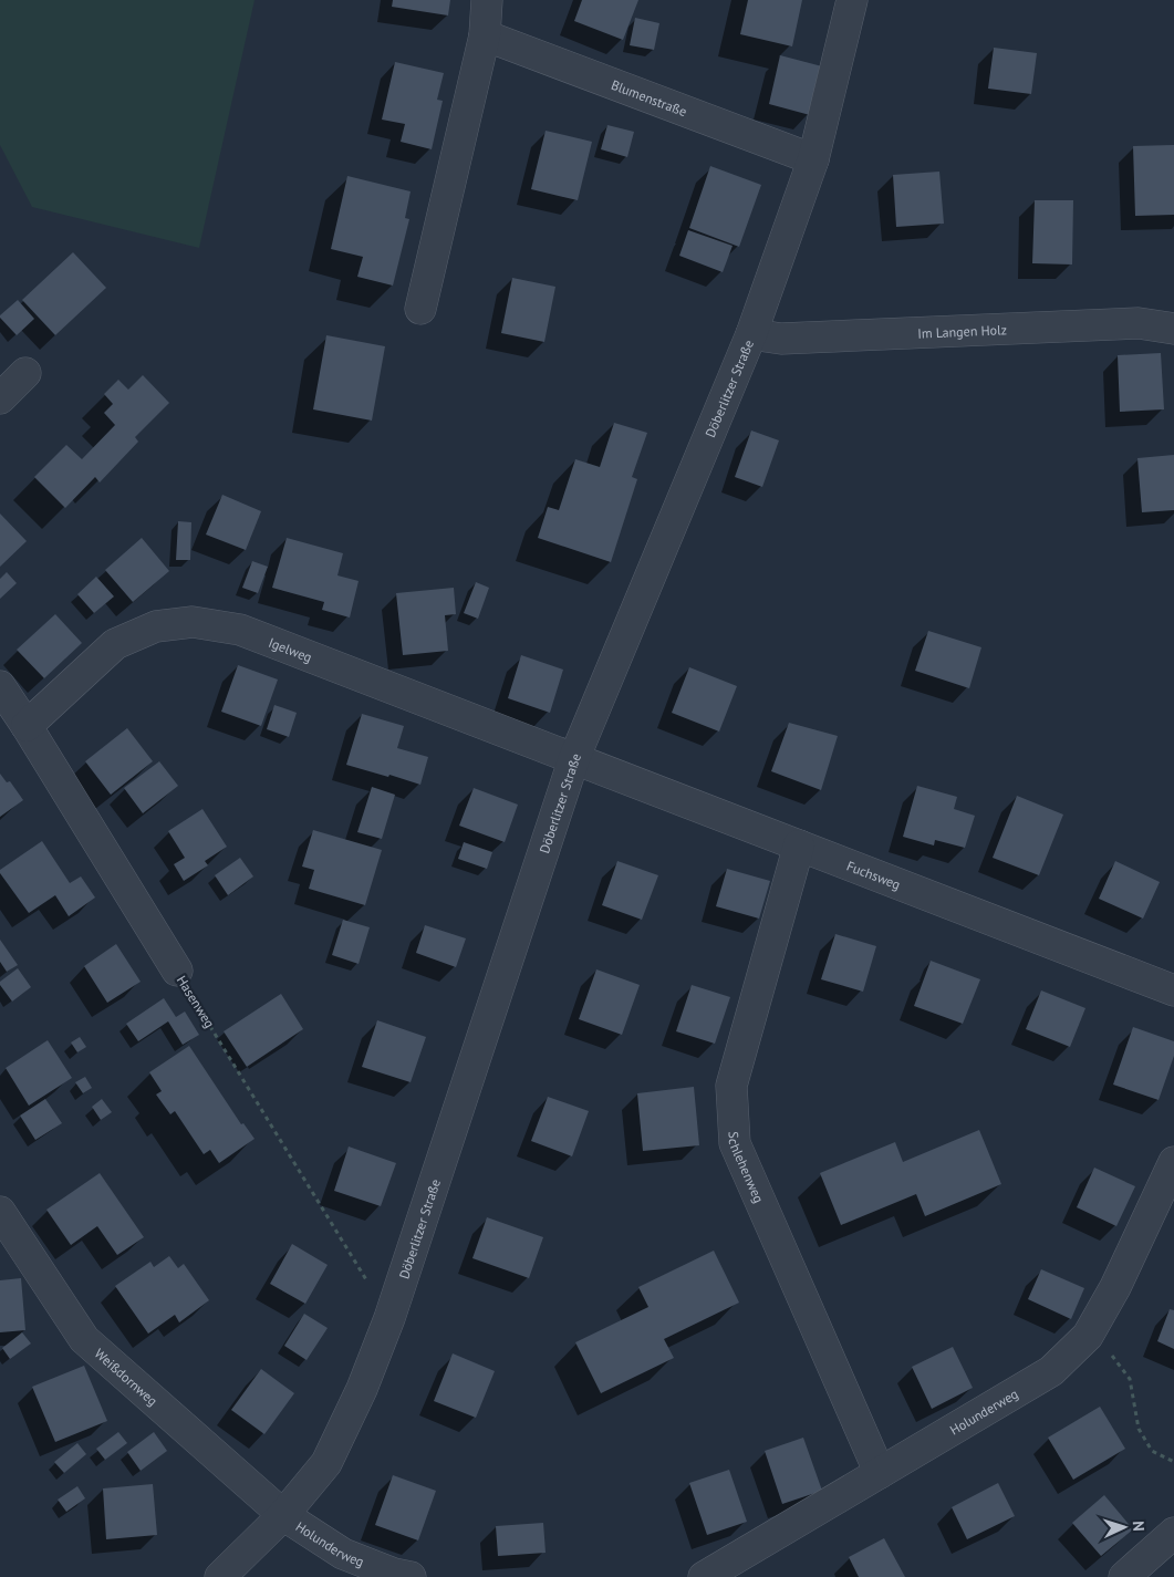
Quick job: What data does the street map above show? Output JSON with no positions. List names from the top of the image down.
{
  "streets": {
    "street": [
      "Blumenstraße",
      "Im Langen Holz",
      "Döberlitzer Straße",
      "Igelweg",
      "Fuchsweg",
      "Hasenweg",
      "Schlehenweg",
      "Weißdornweg",
      "Holunderweg"
    ]
  },
  "crossings": [
    ["Blumenstraße", "Döberlitzer Straße"],
    ["Im Langen Holz", "Döberlitzer Straße"],
    ["Döberlitzer Straße", "Igelweg"],
    ["Döberlitzer Straße", "Fuchsweg"],
    ["Döberlitzer Straße", "Hasenweg"],
    ["Döberlitzer Straße", "Weißdornweg"],
    ["Döberlitzer Straße", "Holunderweg"],
    ["Igelweg", "Fuchsweg"],
    ["Igelweg", "Hasenweg"],
    ["Fuchsweg", "Schlehenweg"],
    ["Schlehenweg", "Holunderweg"],
    ["Weißdornweg", "Holunderweg"]
  ],
  "north": "right"
}
